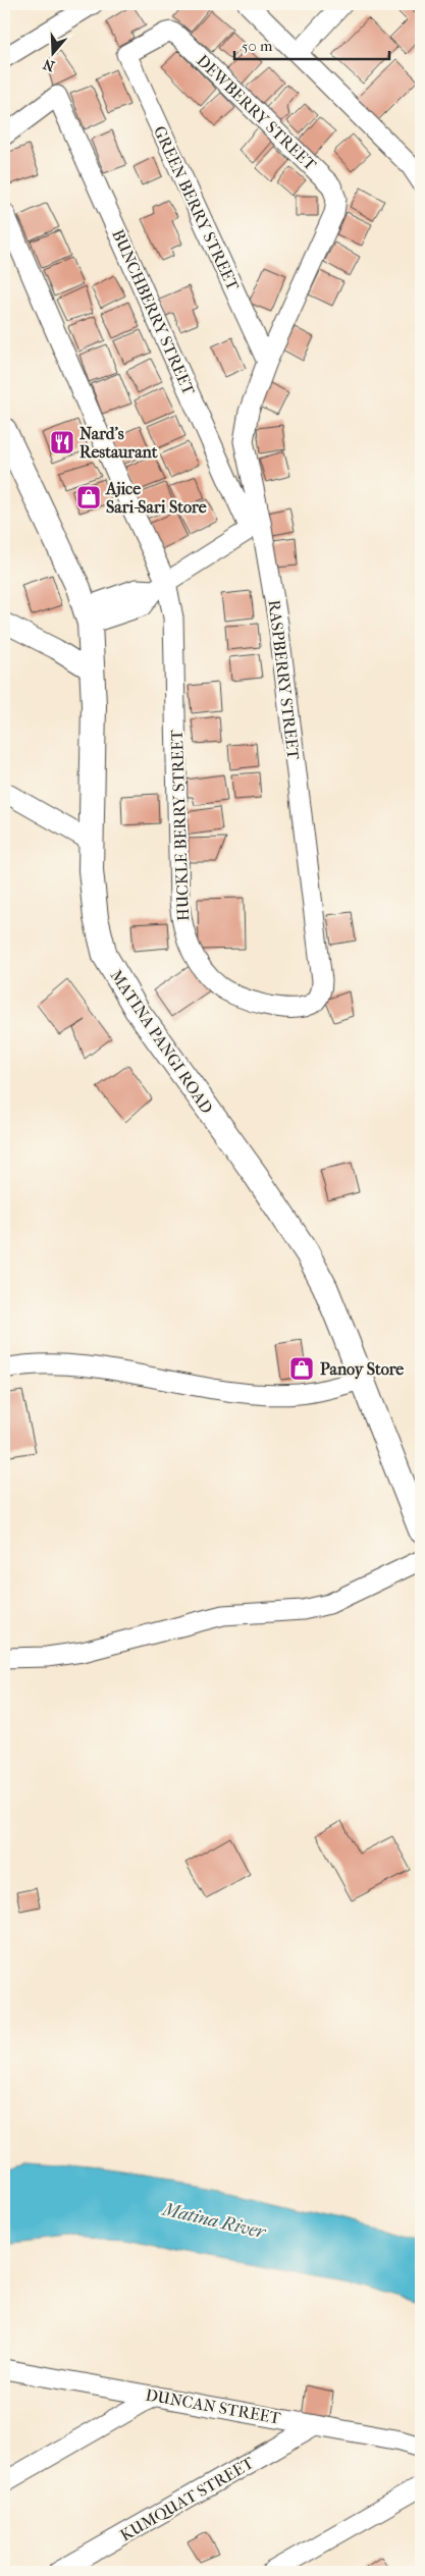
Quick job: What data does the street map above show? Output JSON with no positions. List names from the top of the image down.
{
  "streets": {
    "street": [
      "DEWBERRY STREET",
      "GREEN BERRY STREET",
      "BUNCHBERRY STREET",
      "RASPBERRY STREET",
      "HUCKLE BERRY STREET",
      "MATINA PANGI ROAD",
      "DUNCAN STREET",
      "KUMQUAT STREET"
    ]
  },
  "crossings": [
    ["DEWBERRY STREET", "GREEN BERRY STREET"],
    ["DEWBERRY STREET", "RASPBERRY STREET"],
    ["GREEN BERRY STREET", "RASPBERRY STREET"],
    ["BUNCHBERRY STREET", "RASPBERRY STREET"],
    ["RASPBERRY STREET", "HUCKLE BERRY STREET"],
    ["DUNCAN STREET", "KUMQUAT STREET"]
  ],
  "water": ["Matina River"],
  "places": {
    "restaurant": ["Nard's Restaurant"],
    "shop": ["Ajice Sari-Sari Store", "Panoy Store"]
  },
  "scale_bar": "50 m",
  "north": "bottom"
}
